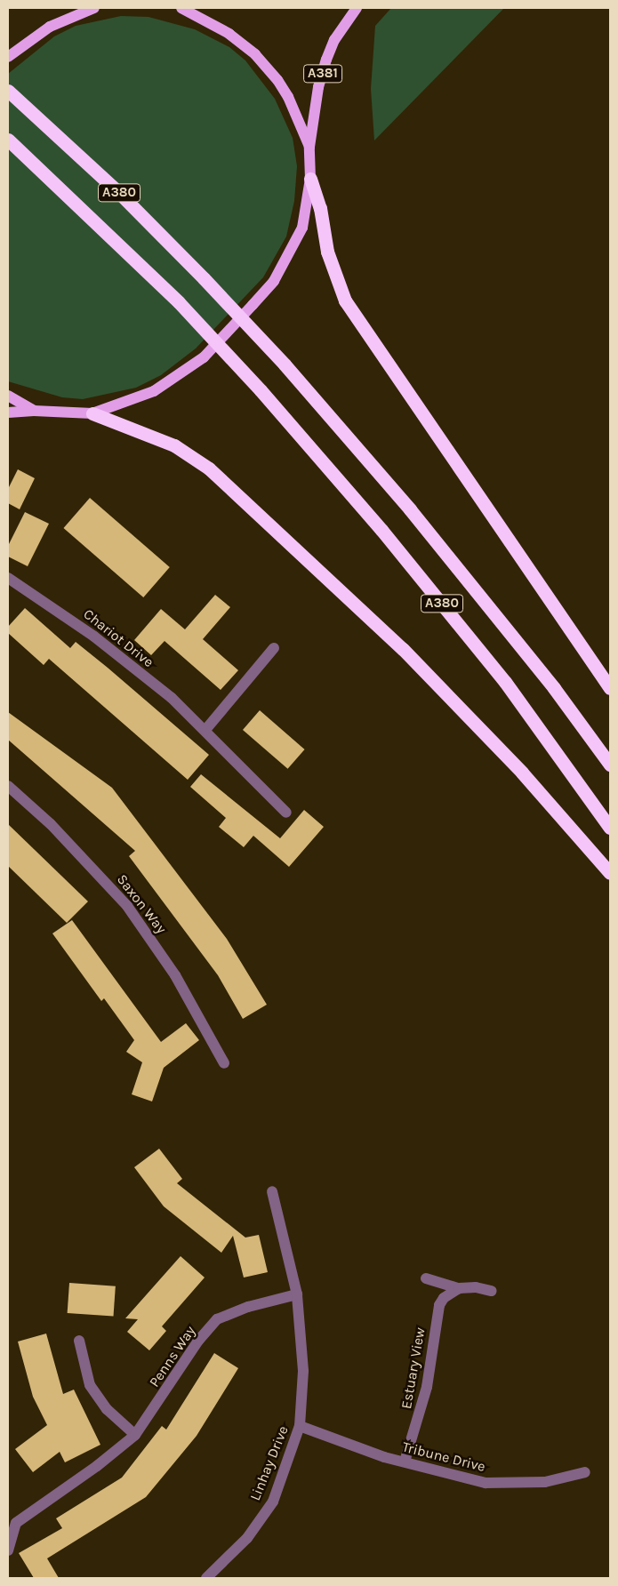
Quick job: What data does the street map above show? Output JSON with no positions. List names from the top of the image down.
{
  "streets": {
    "highway": ["A380"],
    "main road": ["A381"],
    "street": [
      "Chariot Drive",
      "Saxon Way",
      "Penns Way",
      "Estuary View",
      "Tribune Drive",
      "Linhay Drive"
    ]
  },
  "crossings": [
    ["Penns Way", "Linhay Drive"],
    ["Estuary View", "Tribune Drive"],
    ["Tribune Drive", "Linhay Drive"]
  ]
}
